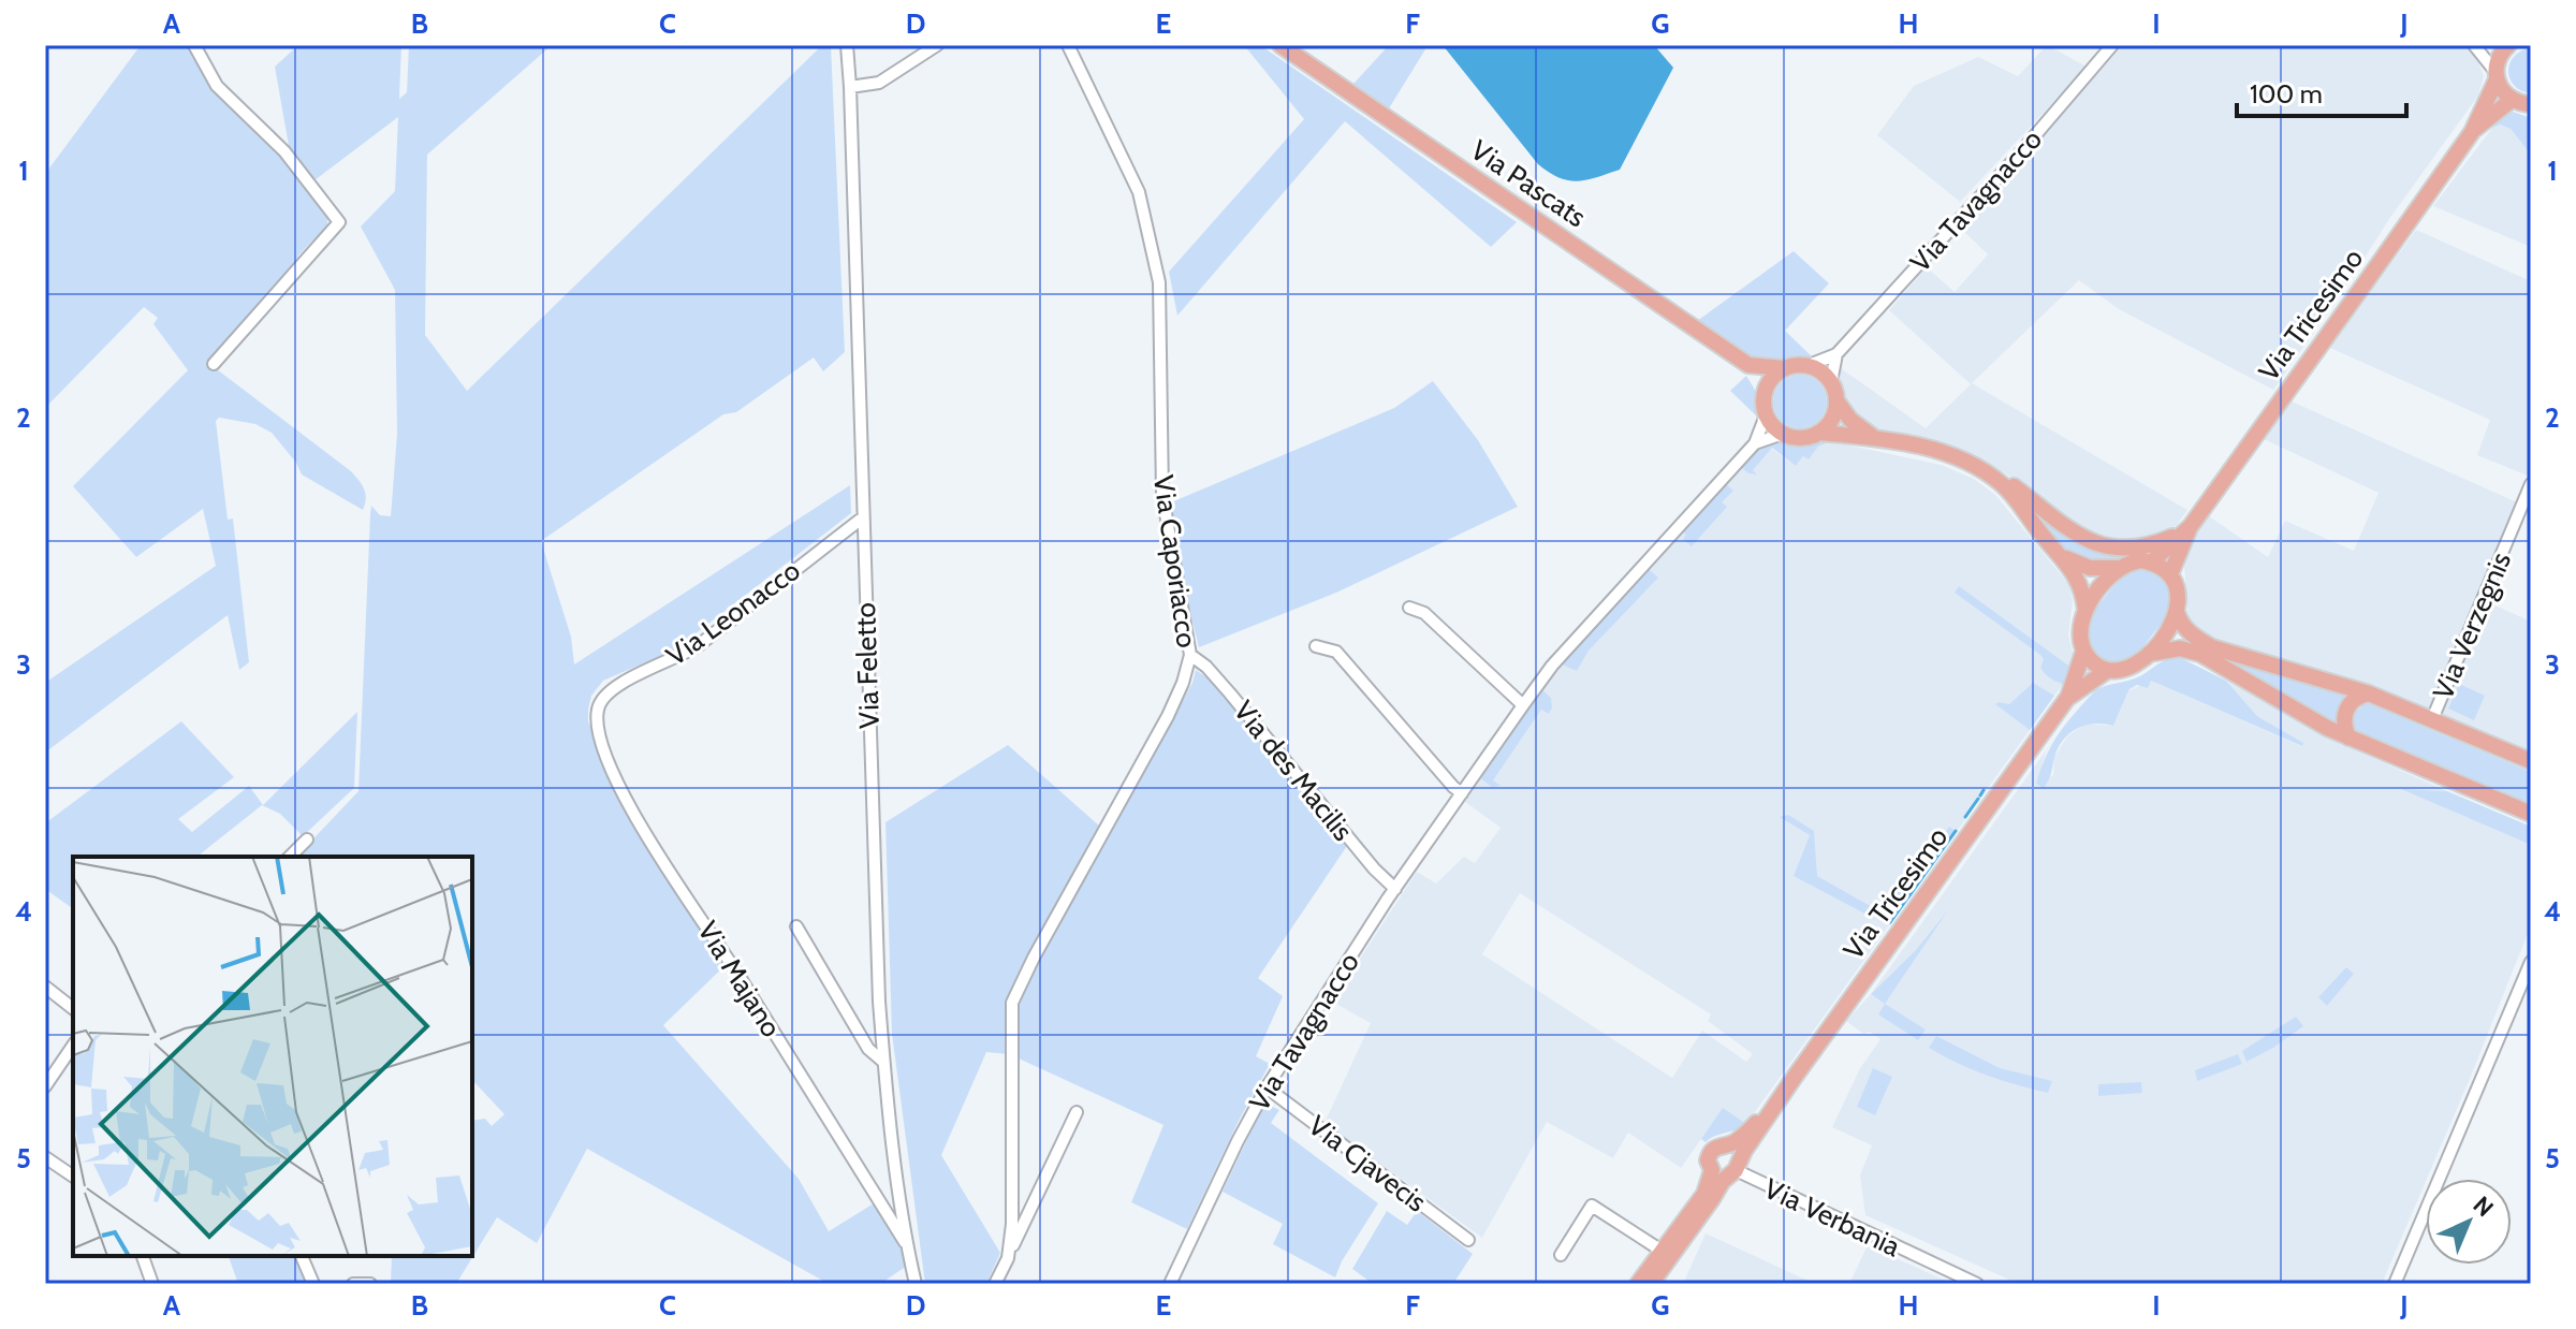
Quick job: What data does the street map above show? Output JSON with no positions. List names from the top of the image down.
{
  "streets": {
    "main road": ["Via Pascats", "Via Tricesimo"],
    "street": [
      "Via Tavagnacco",
      "Via Caporiacco",
      "Via Leonacco",
      "Via Verzegnis",
      "Via Feletto",
      "Via des Macilis",
      "Via Majano",
      "Via Cjavecis",
      "Via Verbania"
    ]
  },
  "crossings": [
    ["Via Pascats", "Via Tavagnacco"],
    ["Via Tavagnacco", "Via des Macilis"],
    ["Via Tavagnacco", "Via Cjavecis"],
    ["Via Tricesimo", "Via Verbania"],
    ["Via Caporiacco", "Via des Macilis"],
    ["Via Leonacco", "Via Feletto"],
    ["Via Leonacco", "Via Majano"],
    ["Via Feletto", "Via Majano"]
  ],
  "scale_bar": "100 m",
  "north": "top right",
  "grid": {
    "columns": [
      "A",
      "B",
      "C",
      "D",
      "E",
      "F",
      "G",
      "H",
      "I",
      "J"
    ],
    "rows": [
      "1",
      "2",
      "3",
      "4",
      "5"
    ]
  }
}
